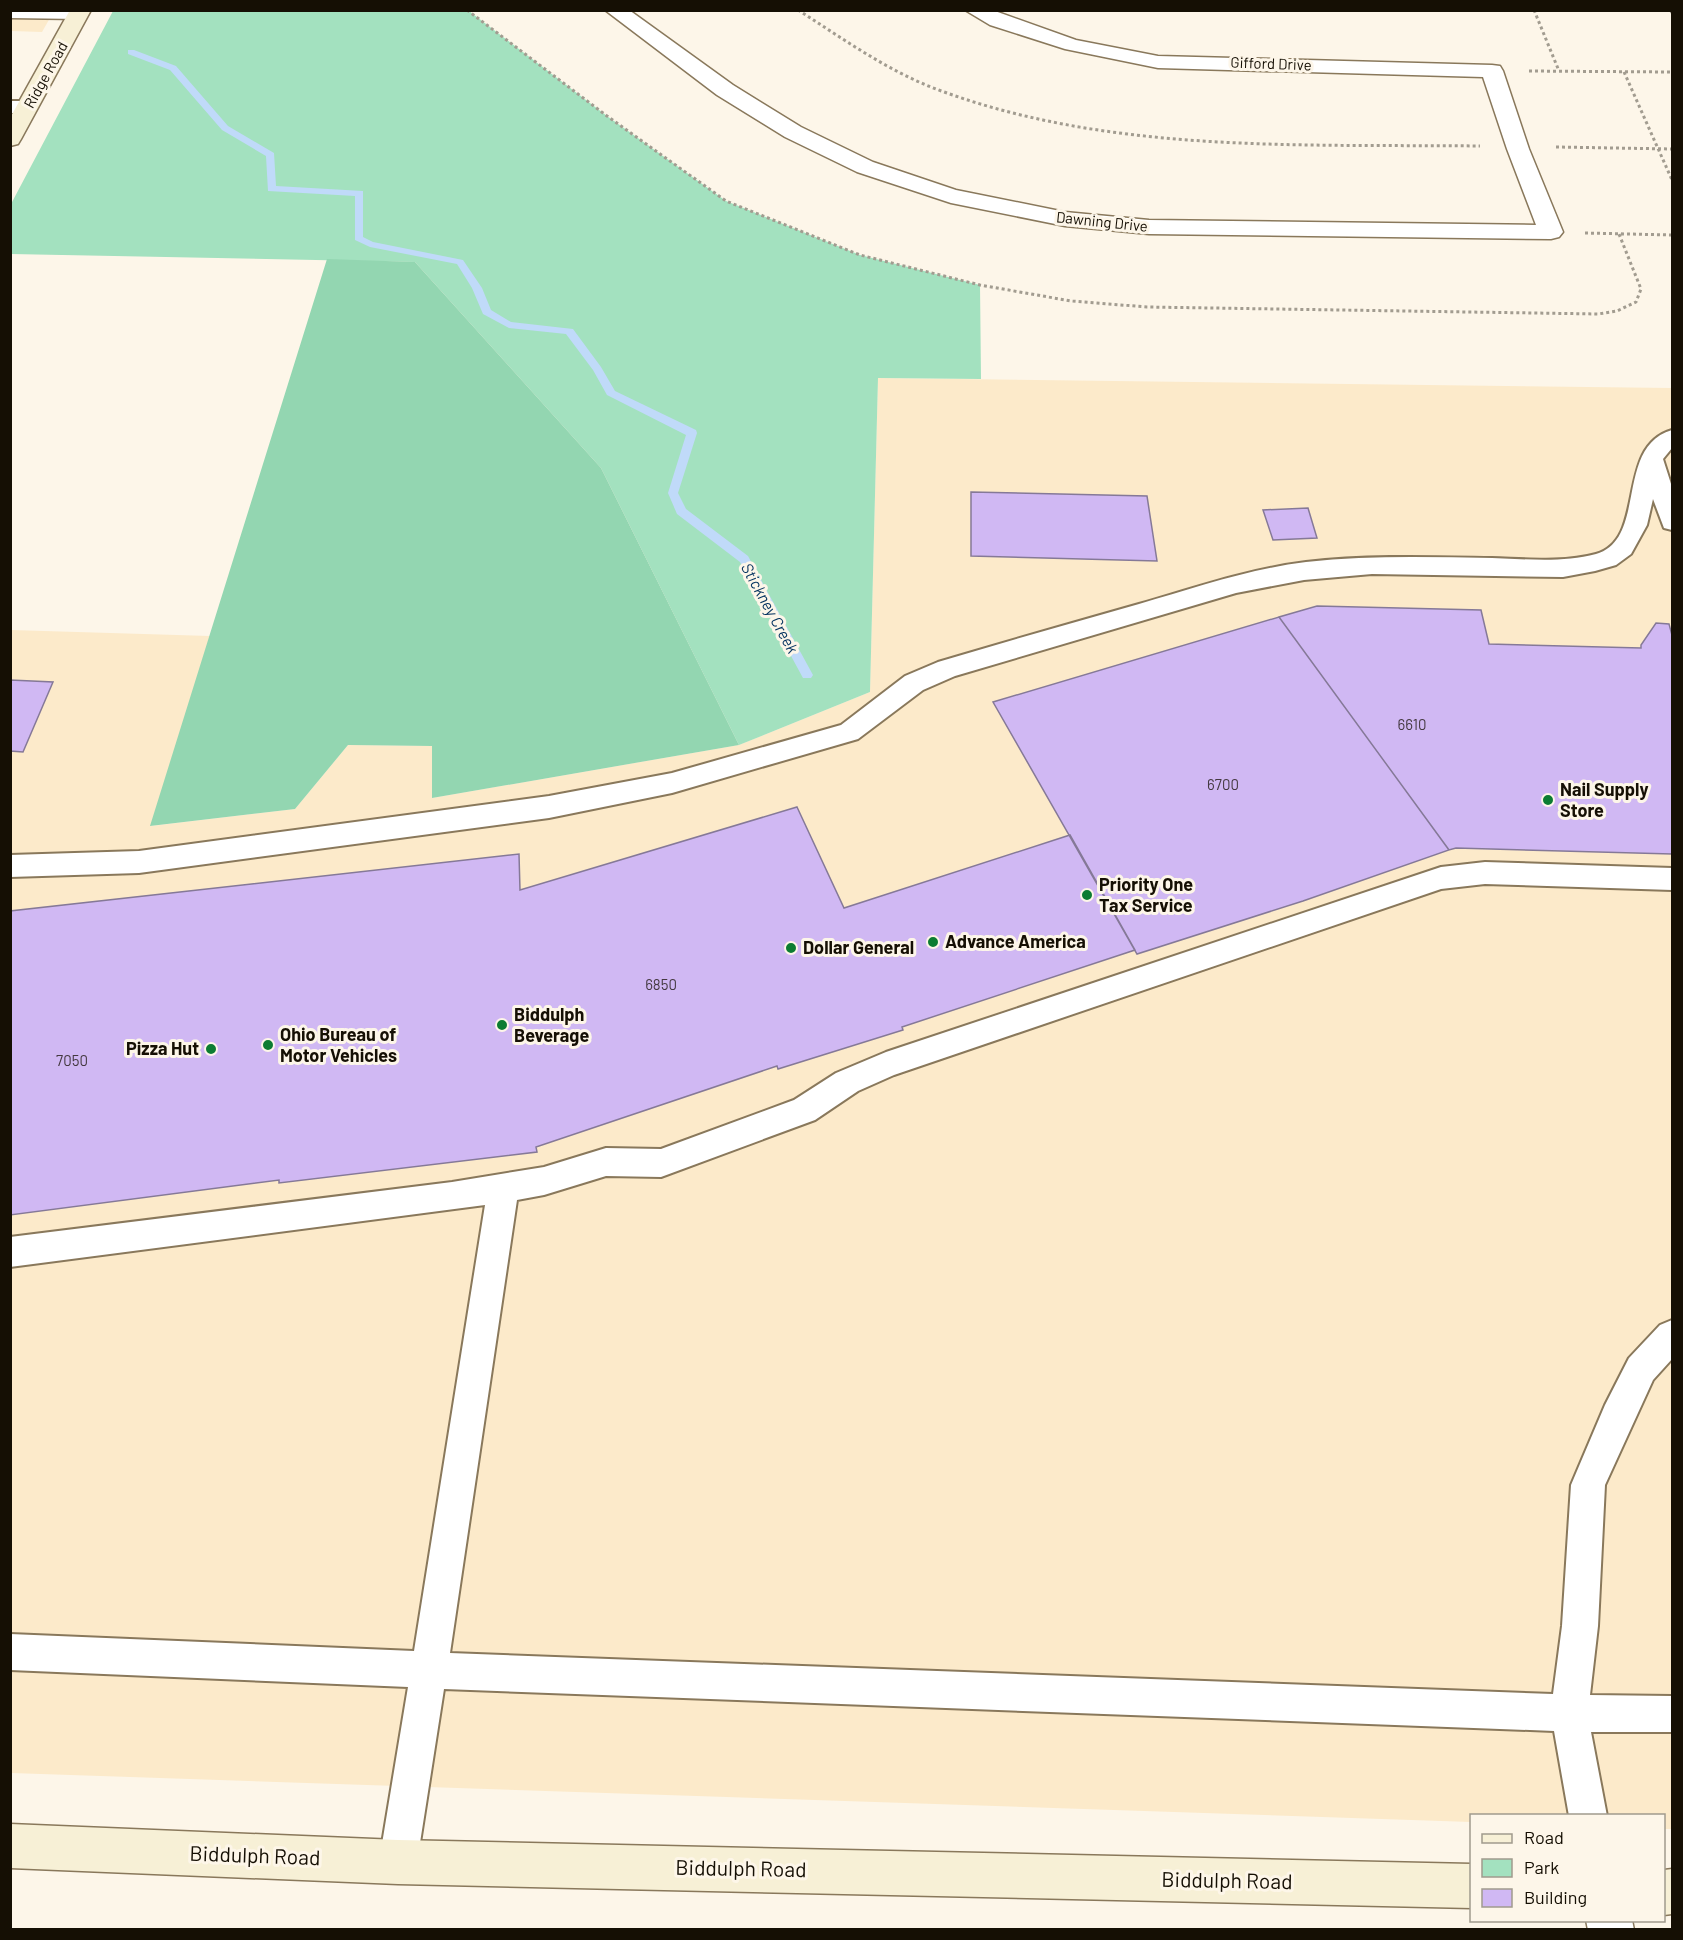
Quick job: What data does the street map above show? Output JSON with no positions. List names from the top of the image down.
{
  "streets": {
    "street": [
      "Gifford Drive",
      "Ridge Road",
      "Dawning Drive",
      "Biddulph Road"
    ]
  },
  "water": ["Stickney Creek"],
  "places": [
    "Nail Supply Store",
    "Priority One Tax Service",
    "Advance America",
    "Dollar General",
    "Biddulph Beverage",
    "Ohio Bureau of Motor Vehicles",
    "Pizza Hut"
  ],
  "house_numbers": [
    "6610",
    "6700",
    "6850",
    "7050"
  ],
  "legend": ["Road", "Park", "Building"]
}
